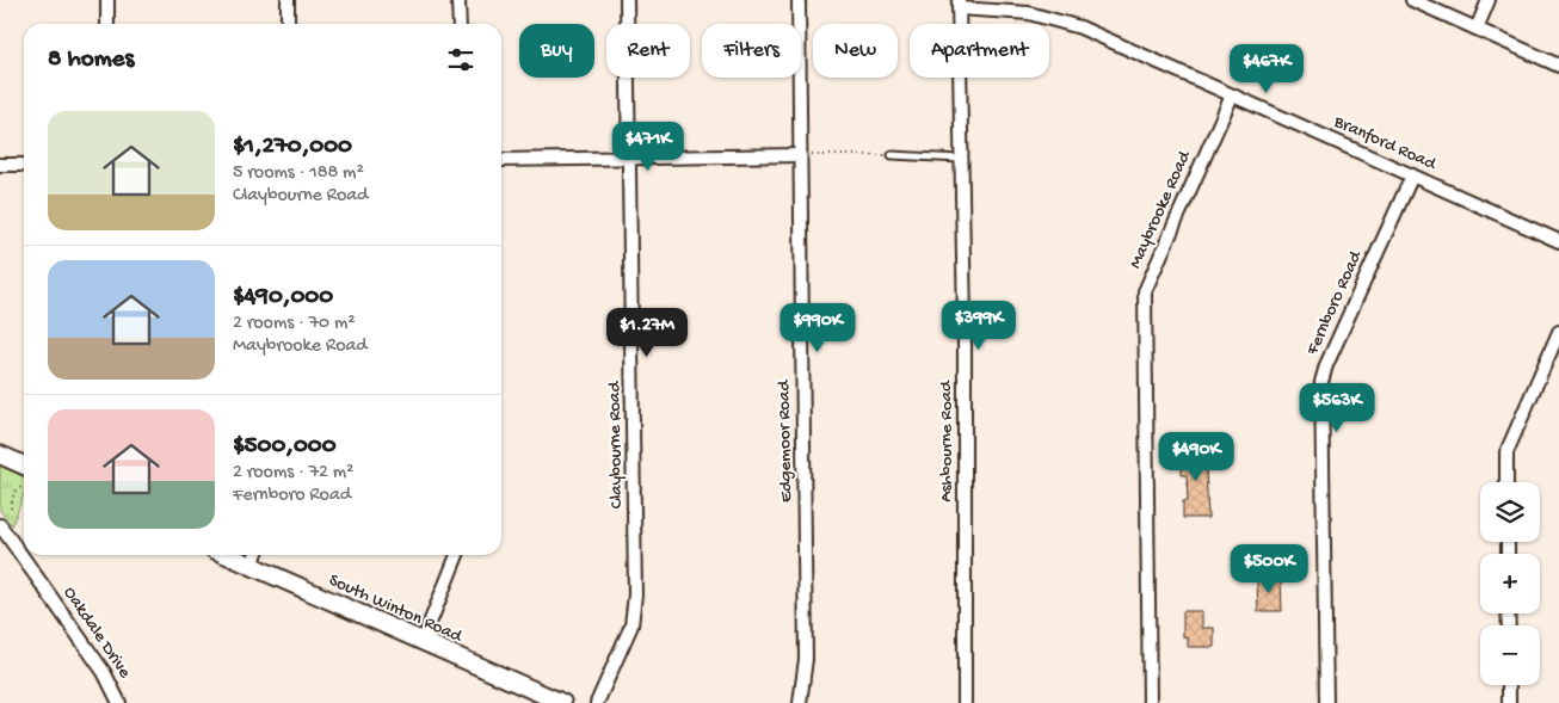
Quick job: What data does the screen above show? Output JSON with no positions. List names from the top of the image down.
{
  "streets": {
    "main road": ["South Winton Road"],
    "street": [
      "Branford Road",
      "Maybrooke Road",
      "Fernboro Road",
      "Edgemoor Road",
      "Ashbourne Road",
      "Claybourne Road",
      "Oakdale Drive"
    ]
  },
  "crossings": [
    ["Branford Road", "Maybrooke Road"],
    ["Branford Road", "Fernboro Road"],
    ["Branford Road", "Ashbourne Road"]
  ],
  "page": {
    "chip": [
      "Buy",
      "Rent",
      "Filters",
      "New",
      "Apartment"
    ],
    "heading": "8 homes",
    "price": [
      "$467K",
      "$471K",
      "$399K",
      "$990K",
      "$1.27M",
      "$563K",
      "$490K",
      "$500K"
    ],
    "list": [
      {
        "name": "$1,270,000",
        "note": "5 rooms · 188 m² · Claybourne Road"
      },
      {
        "name": "$490,000",
        "note": "2 rooms · 70 m² · Maybrooke Road"
      },
      {
        "name": "$500,000",
        "note": "2 rooms · 72 m² · Fernboro Road"
      }
    ],
    "map_buttons": ["+", "−"]
  }
}
